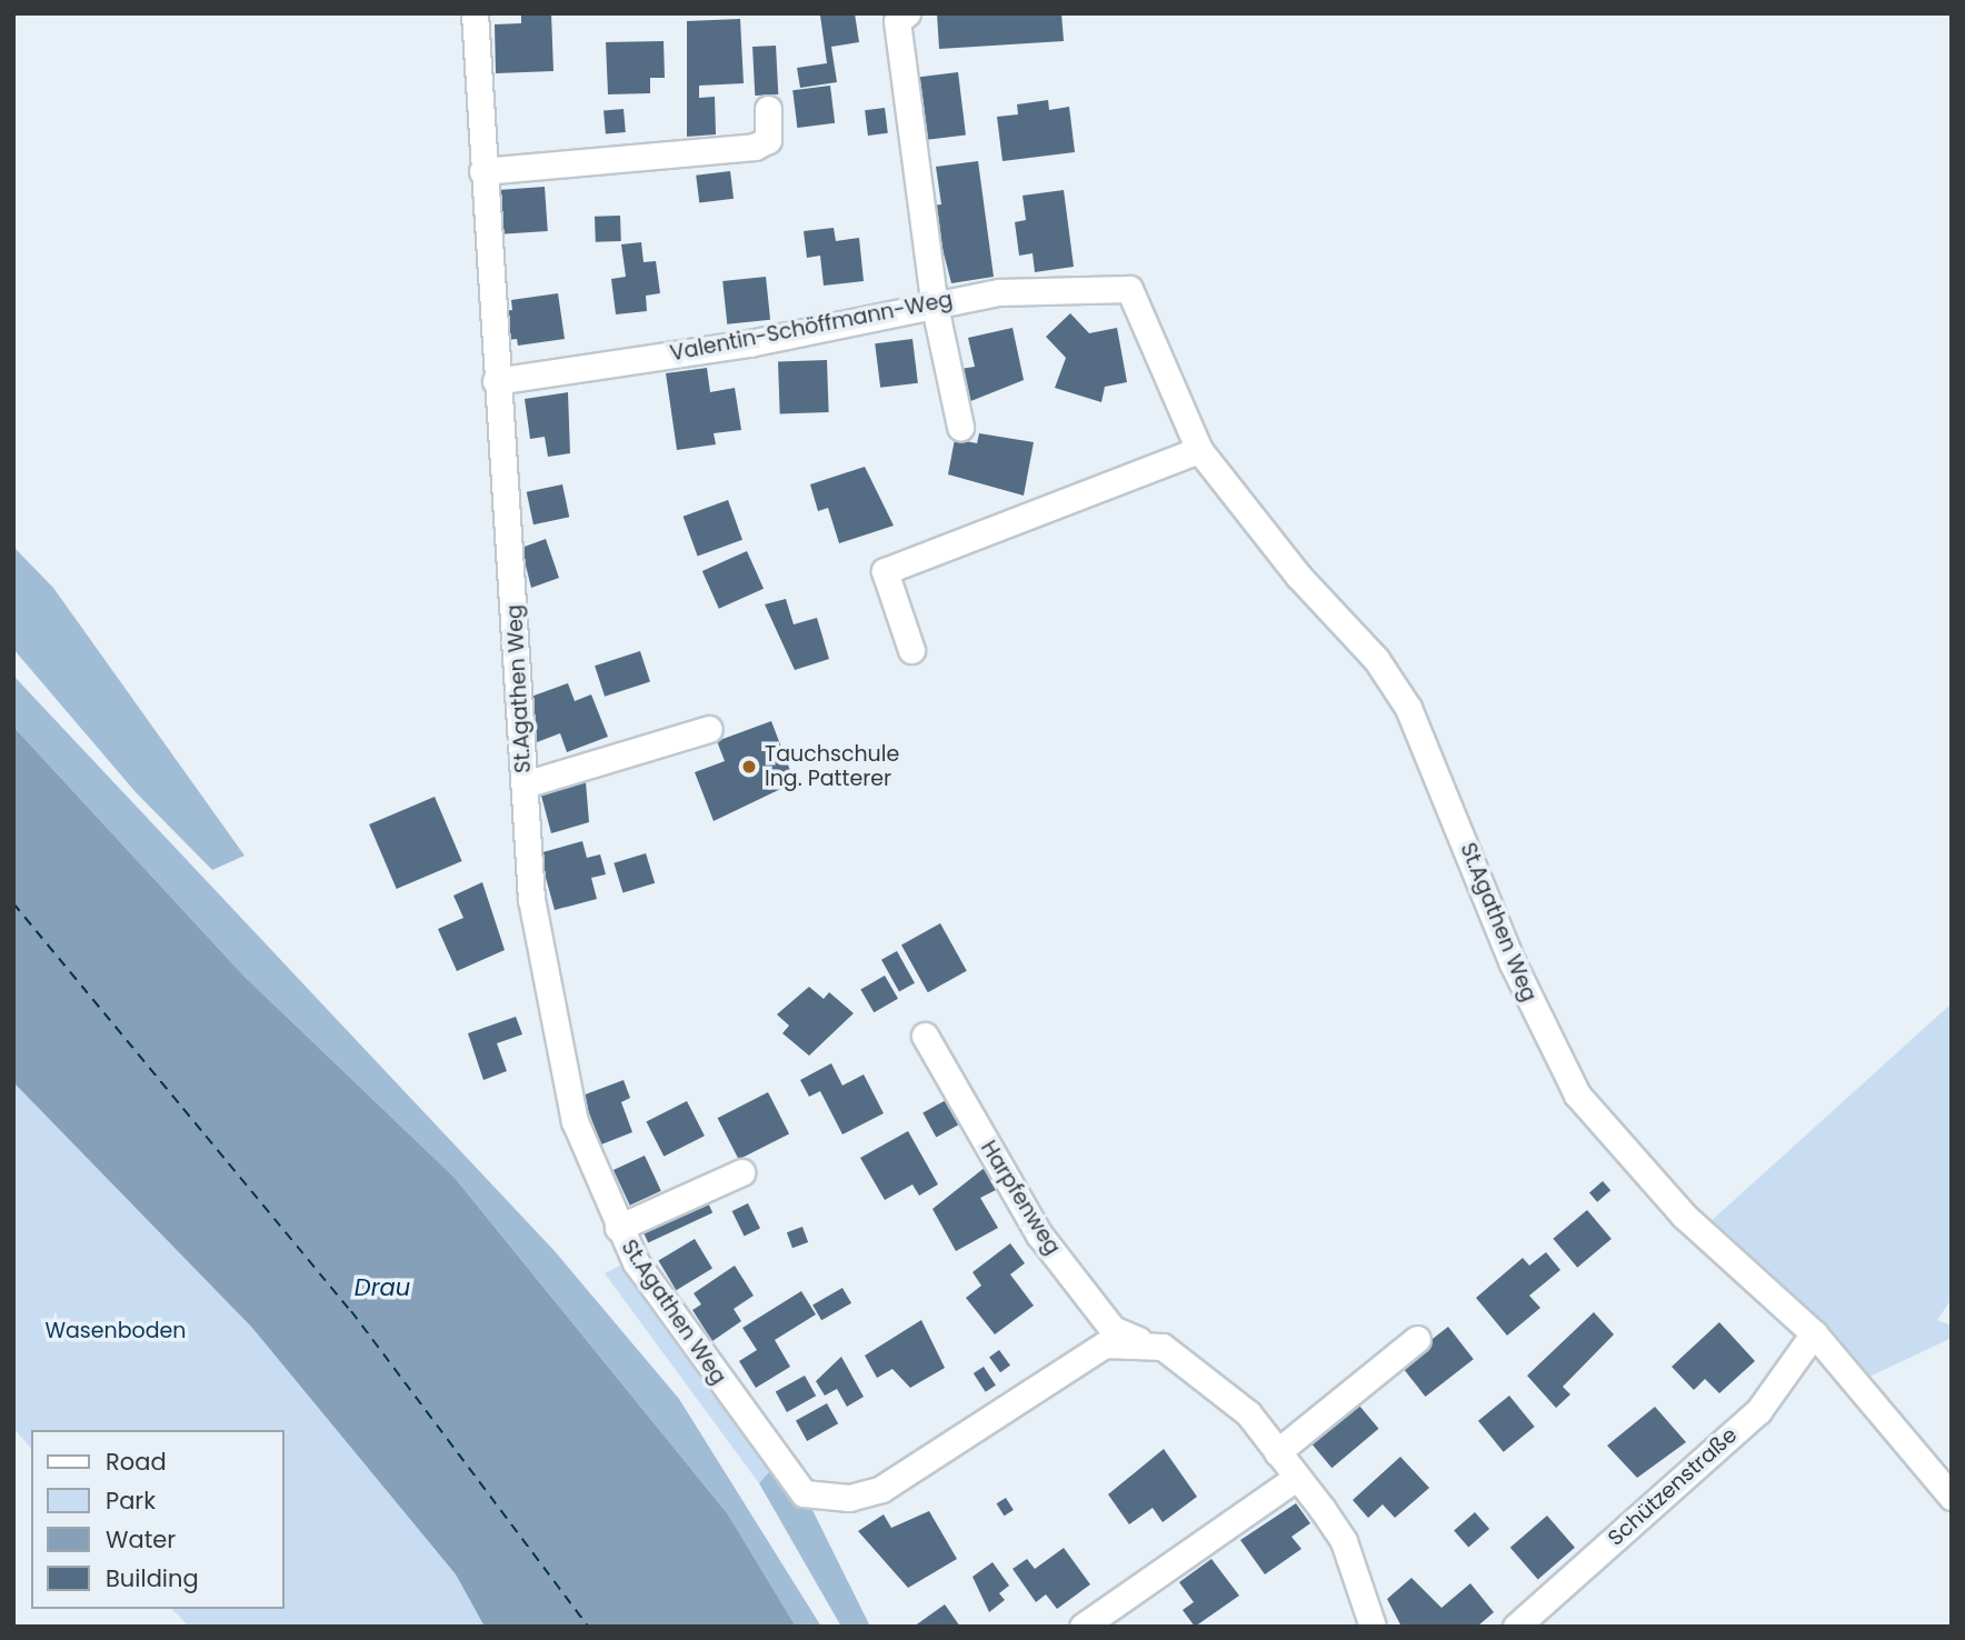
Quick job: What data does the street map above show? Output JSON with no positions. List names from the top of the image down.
{
  "streets": {
    "street": [
      "Valentin-Schöffmann-Weg",
      "St.Agathen Weg",
      "Harpfenweg",
      "Schützenstraße"
    ]
  },
  "crossings": [
    ["Valentin-Schöffmann-Weg", "St.Agathen Weg"],
    ["St.Agathen Weg", "Harpfenweg"],
    ["St.Agathen Weg", "Schützenstraße"]
  ],
  "water": ["Drau"],
  "parks": ["Wasenboden"],
  "places": ["Tauchschule Ing. Patterer"],
  "legend": [
    "Road",
    "Park",
    "Water",
    "Building"
  ]
}
